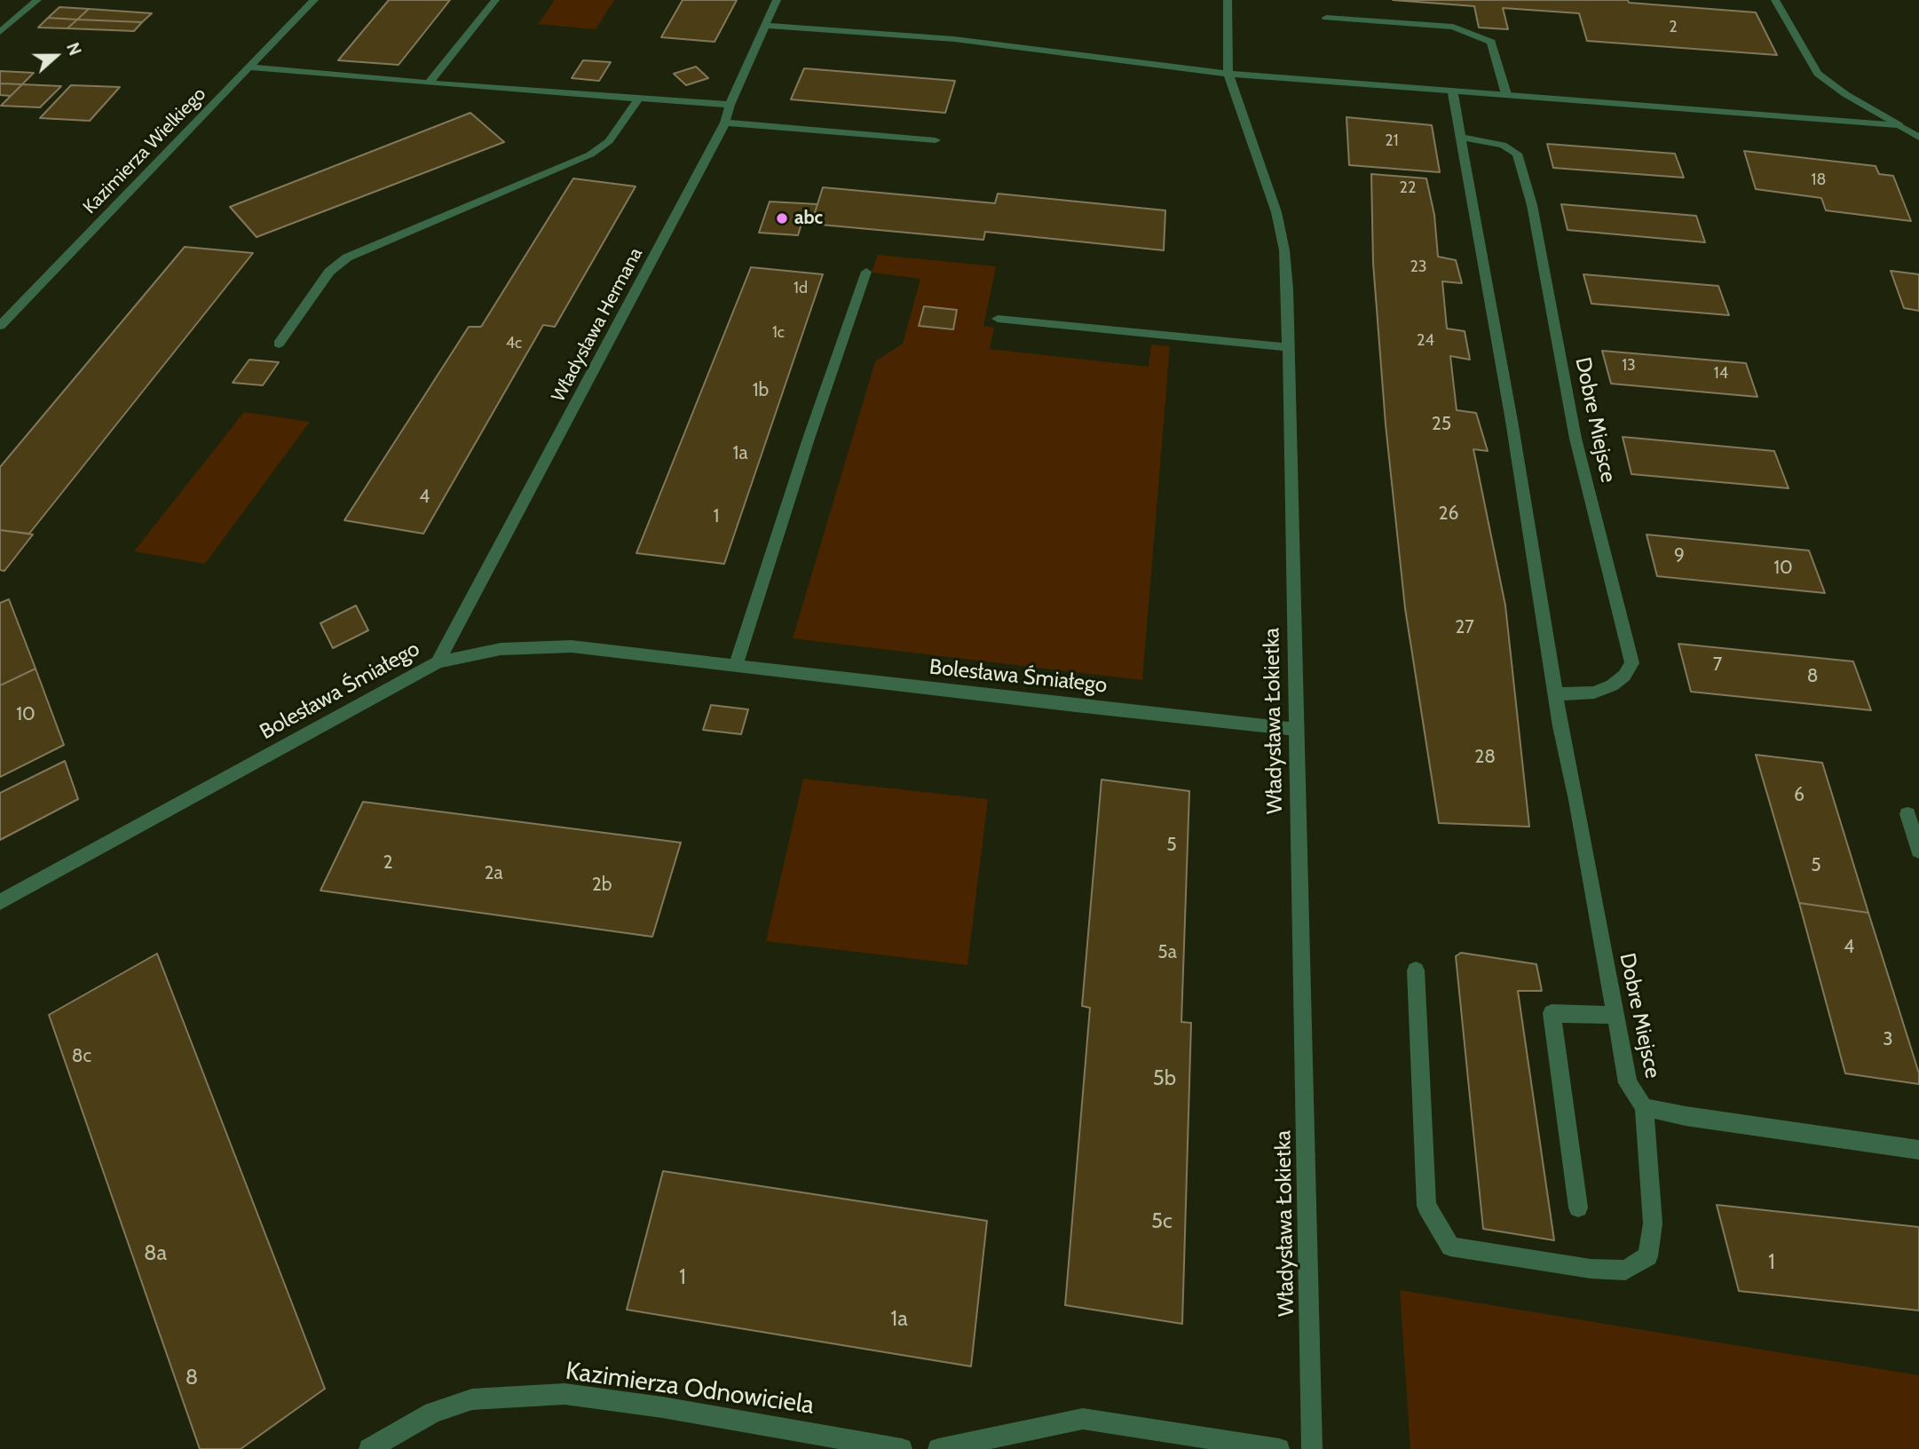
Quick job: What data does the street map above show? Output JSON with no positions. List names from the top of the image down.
{
  "streets": {
    "street": [
      "Kazimierza Wielkiego",
      "Władysława Hermana",
      "Dobre Miejsce",
      "Bolesława Śmiałego",
      "Władysława Łokietka",
      "Kazimierza Odnowiciela"
    ]
  },
  "crossings": [
    ["Władysława Hermana", "Bolesława Śmiałego"],
    ["Bolesława Śmiałego", "Władysława Łokietka"]
  ],
  "places": ["abc"],
  "house_numbers": [
    "2",
    "21",
    "18",
    "22",
    "23",
    "1d",
    "1c",
    "24",
    "4c",
    "13",
    "14",
    "1b",
    "25",
    "1a",
    "4",
    "26",
    "1",
    "9",
    "10",
    "27",
    "7",
    "8",
    "10",
    "28",
    "6",
    "5",
    "2",
    "5",
    "2a",
    "2b",
    "4",
    "5a",
    "3",
    "8c",
    "5b",
    "5c",
    "8a",
    "1",
    "1",
    "1a",
    "8"
  ],
  "north": "right"
}
